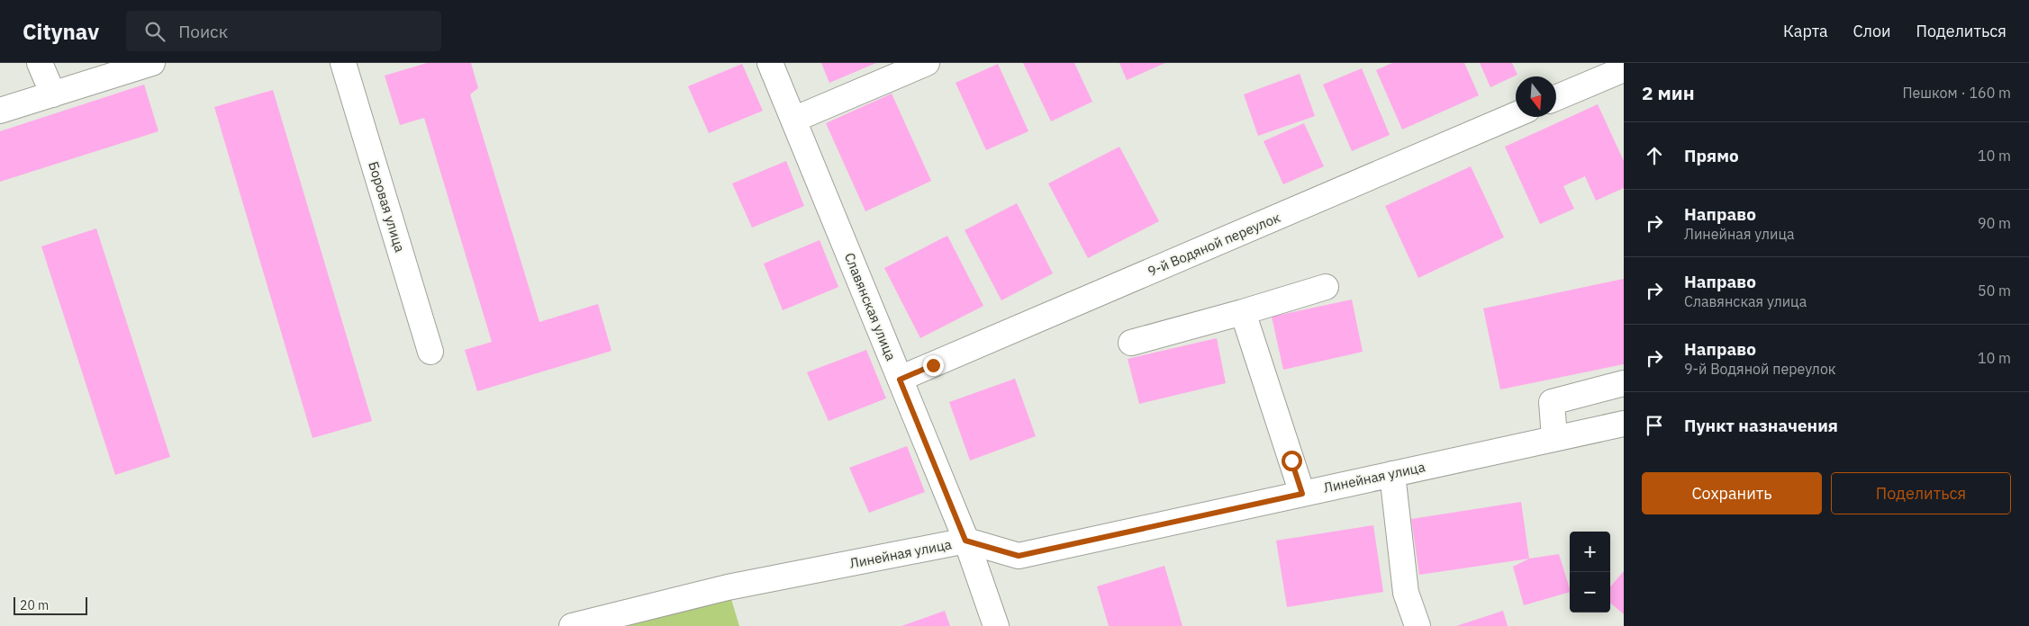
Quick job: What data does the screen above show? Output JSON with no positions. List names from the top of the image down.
{
  "streets": {
    "street": [
      "Боровая улица",
      "9-й Водяной переулок",
      "Славянская улица",
      "Линейная улица"
    ]
  },
  "crossings": [
    ["9-й Водяной переулок", "Славянская улица"],
    ["Славянская улица", "Линейная улица"]
  ],
  "scale_bar": "20 m",
  "north": "bottom",
  "page": {
    "header": "Citynav",
    "search": "Поиск",
    "nav": ["Карта", "Слои", "Поделиться"],
    "heading": ["2 мин", "Пешком · 160 m"],
    "list": [
      ["Прямо", "10 m"],
      ["Направо", "Линейная улица", "90 m"],
      ["Направо", "Славянская улица", "50 m"],
      ["Направо", "9-й Водяной переулок", "10 m"],
      "Пункт назначения"
    ],
    "buttons": ["Сохранить", "Поделиться"],
    "map_buttons": ["+", "−"],
    "scale": "20 m"
  }
}
